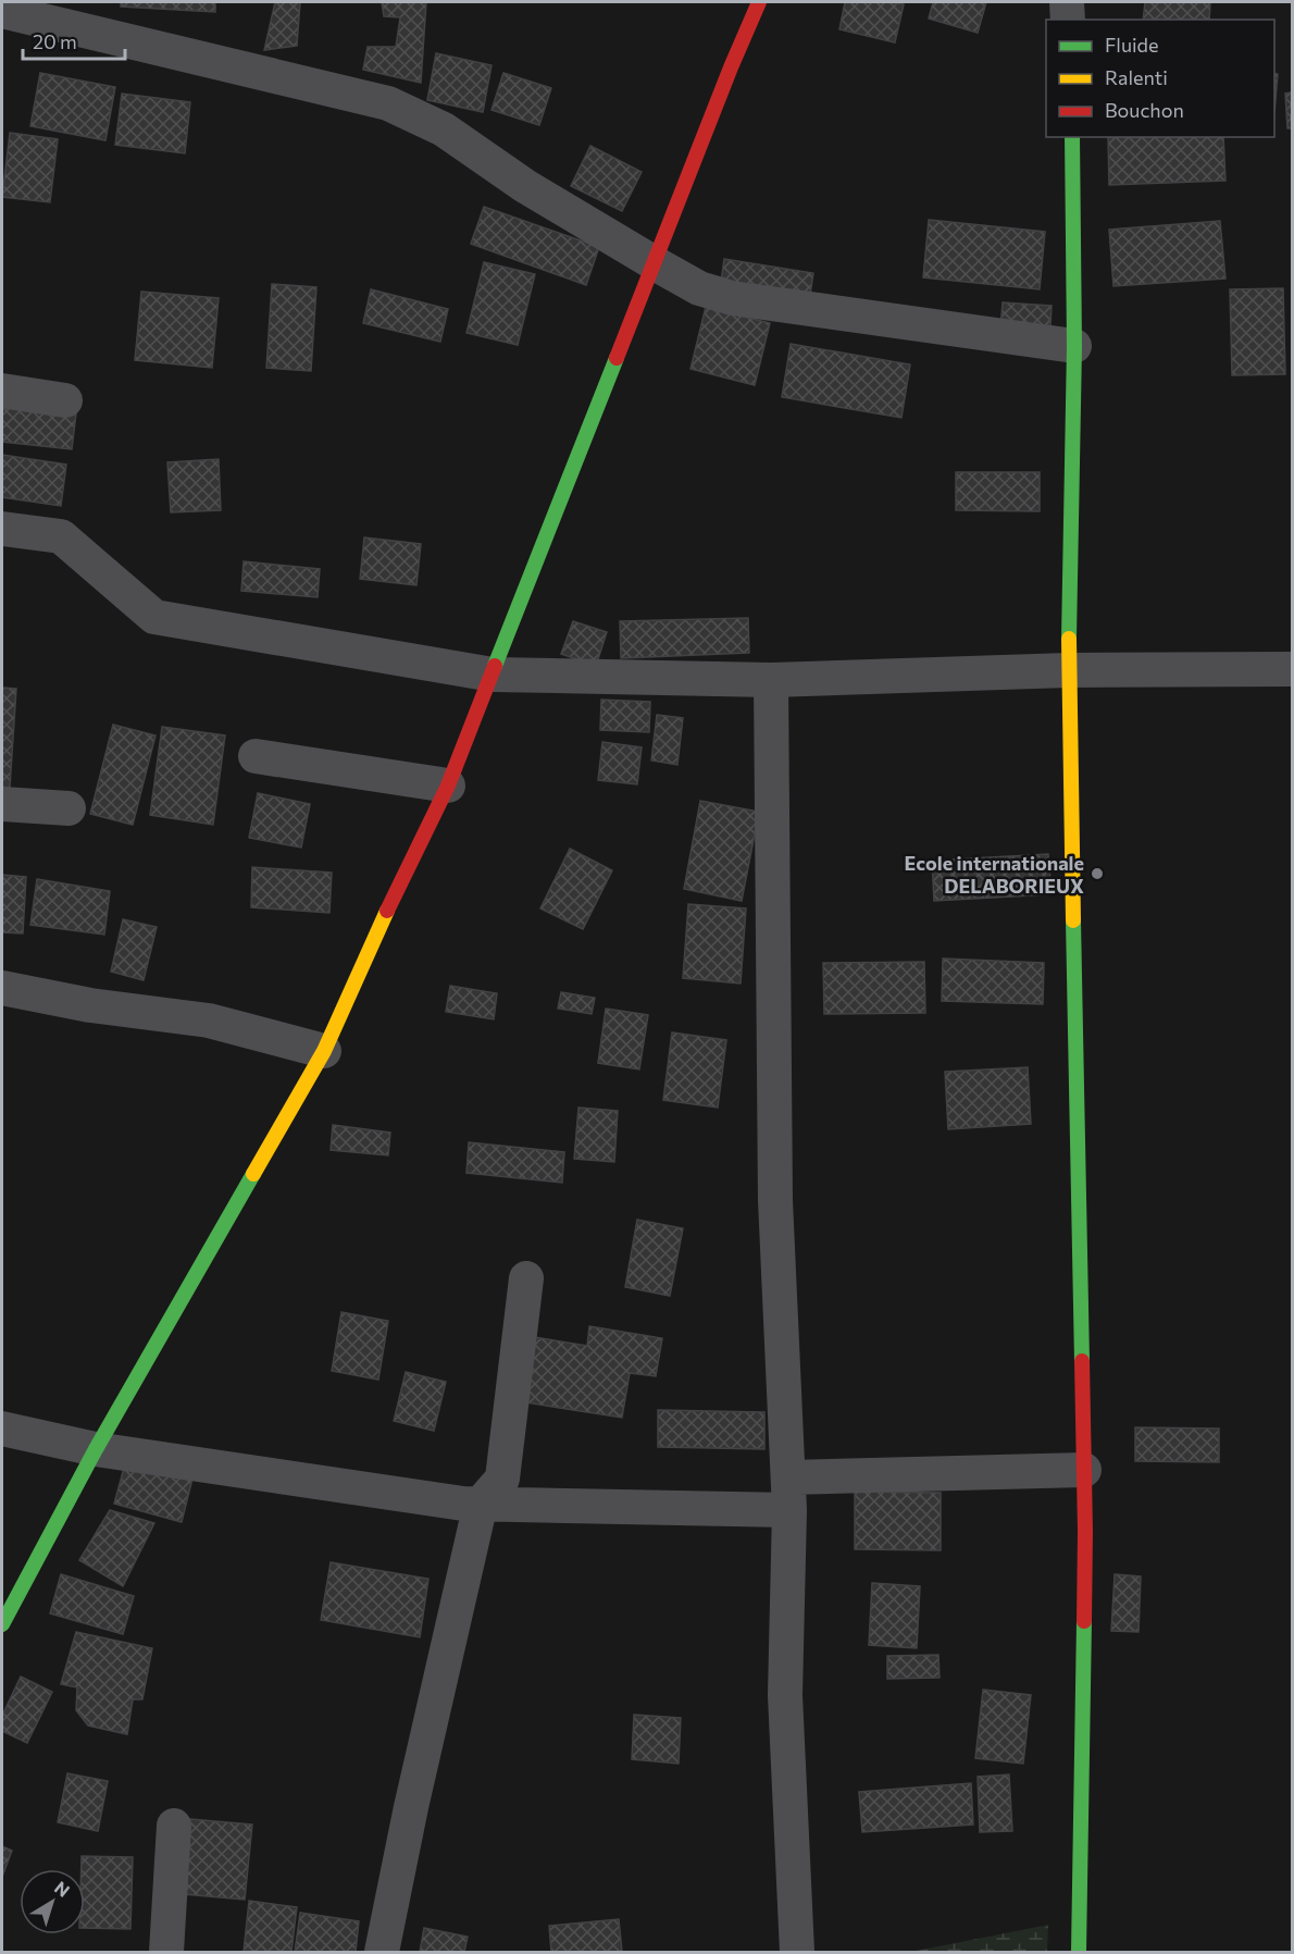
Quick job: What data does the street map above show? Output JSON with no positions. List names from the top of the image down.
{
  "places": ["Ecole internationale DELABORIEUX"],
  "legend": ["Fluide", "Ralenti", "Bouchon"],
  "scale_bar": "20 m",
  "north": "top right"
}
